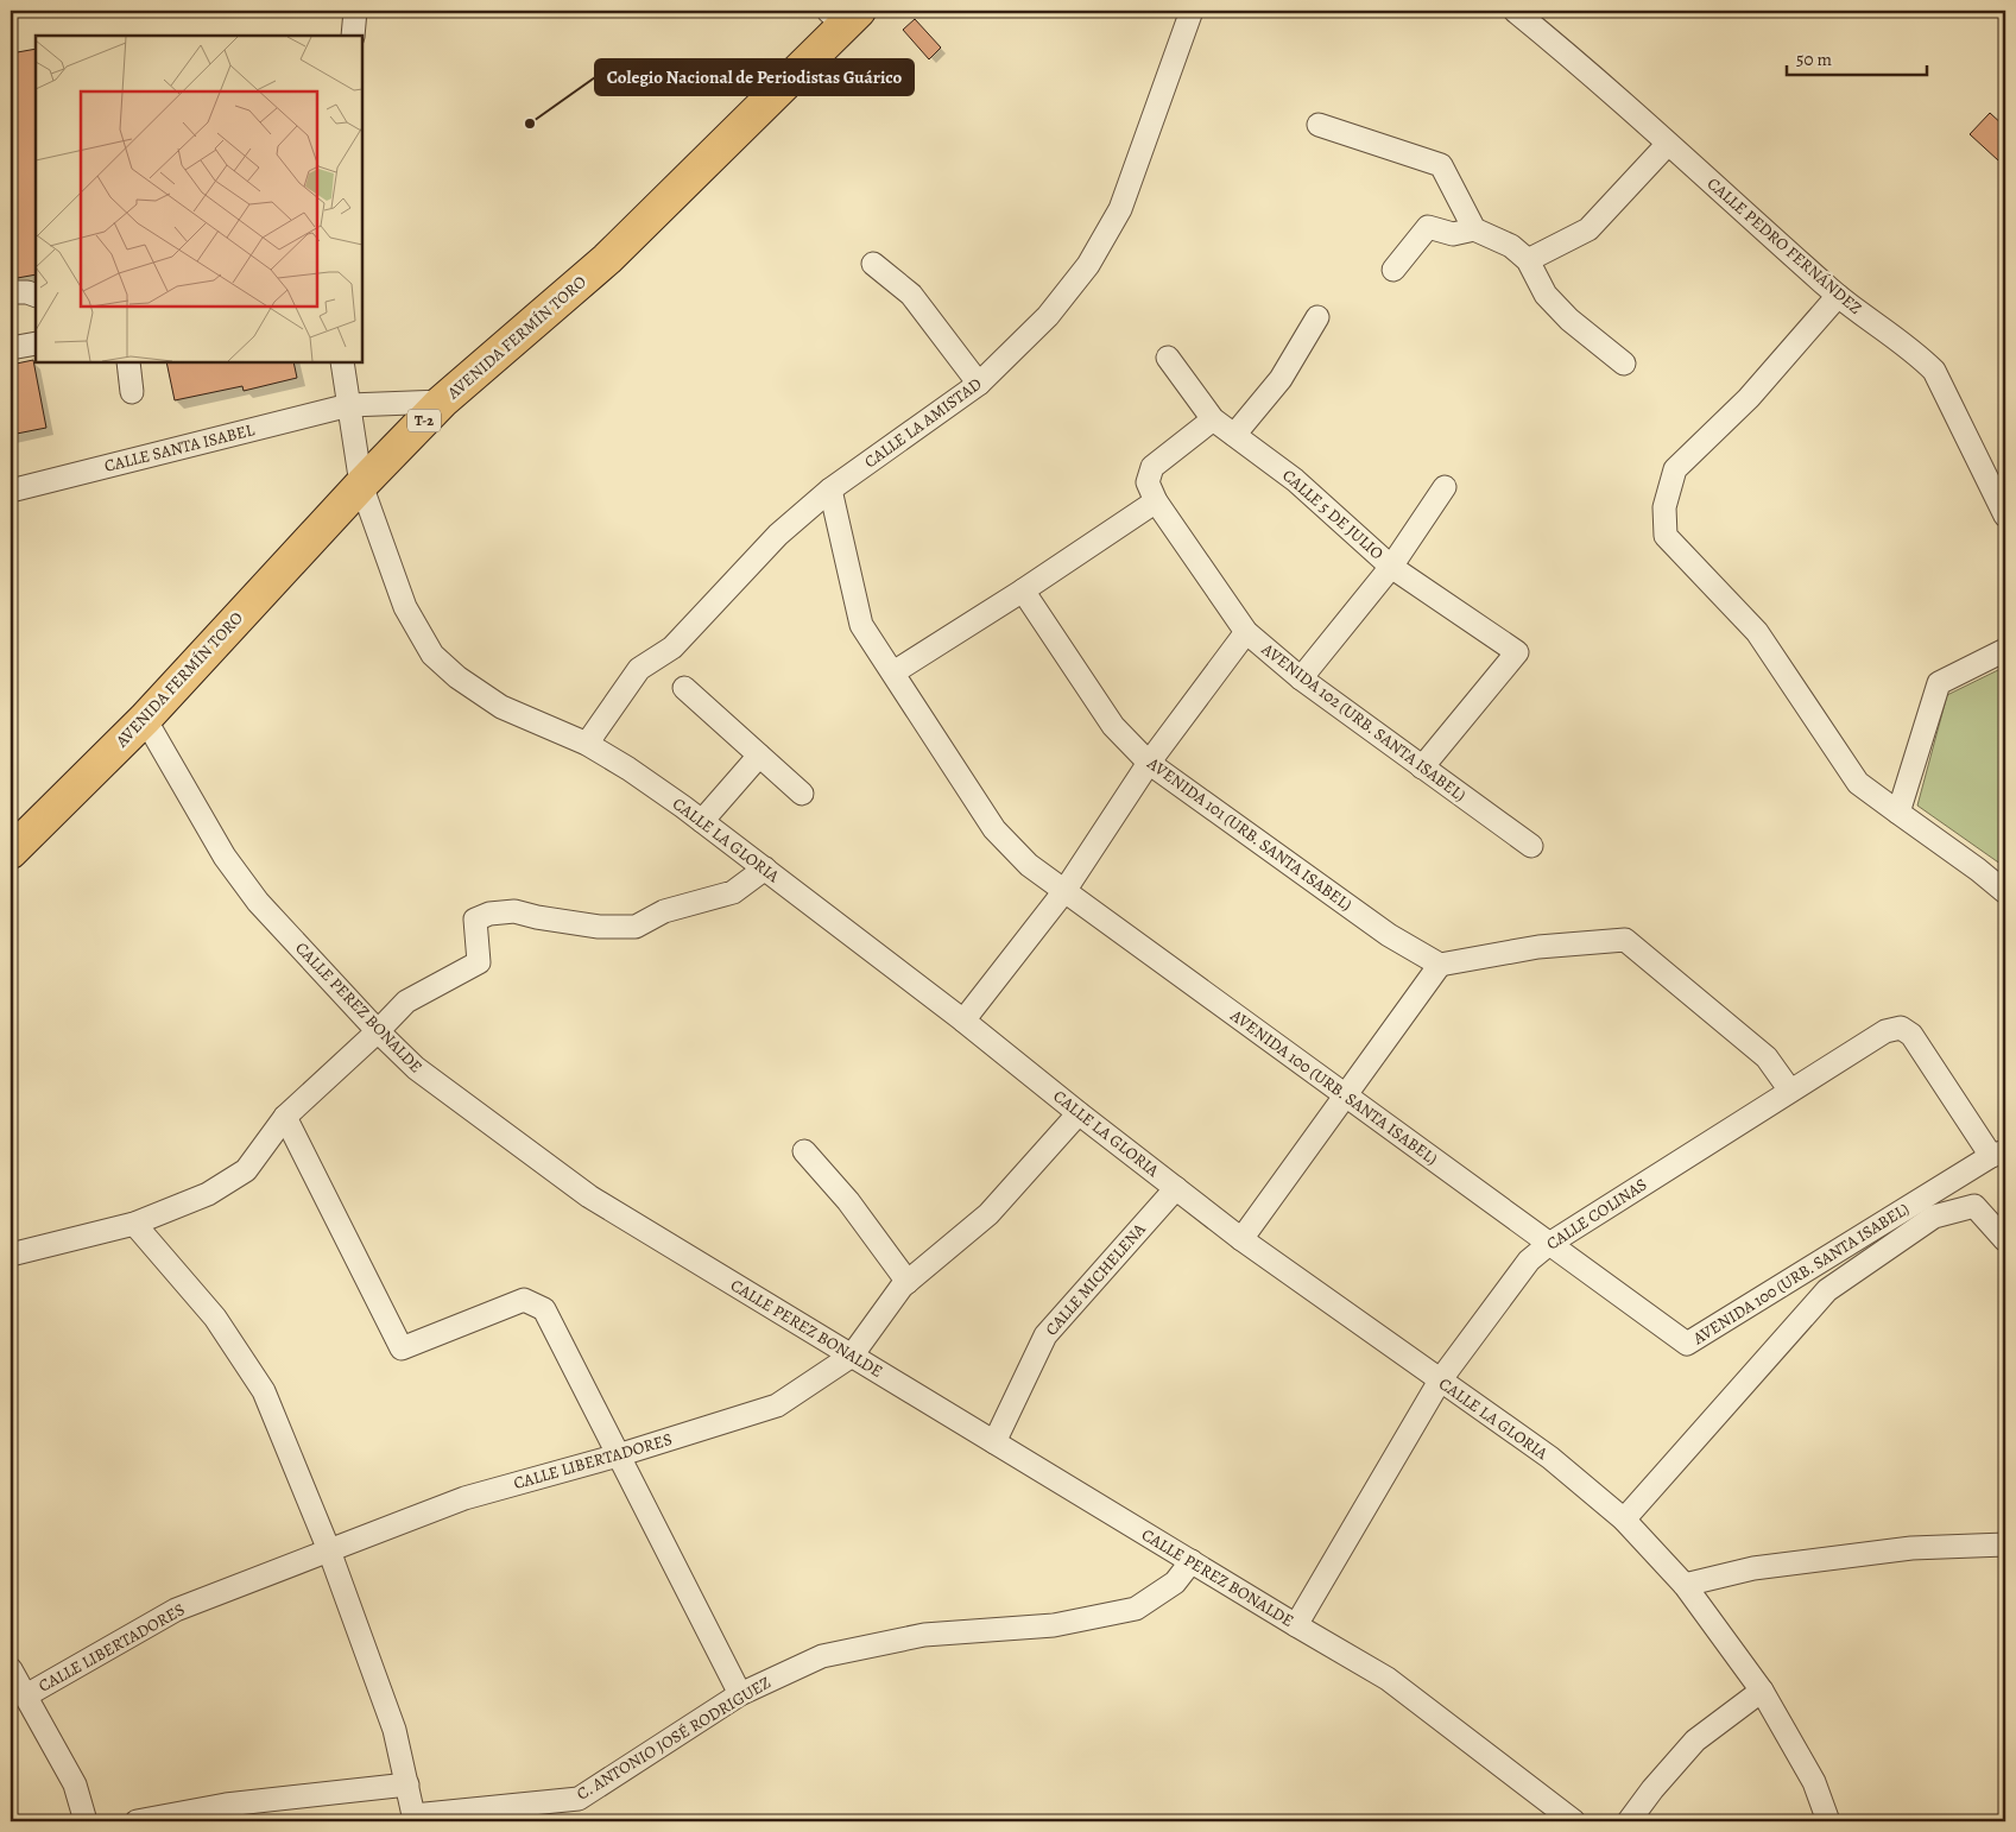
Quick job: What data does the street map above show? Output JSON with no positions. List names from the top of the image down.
{
  "streets": {
    "highway": ["AVENIDA FERMÍN TORO", "T-2"],
    "street": [
      "CALLE PEDRO FERNÁNDEZ",
      "CALLE LA AMISTAD",
      "CALLE SANTA ISABEL",
      "CALLE 5 DE JULIO",
      "AVENIDA 102 (URB. SANTA ISABEL)",
      "AVENIDA 101 (URB. SANTA ISABEL)",
      "CALLE LA GLORIA",
      "CALLE PEREZ BONALDE",
      "AVENIDA 100 (URB. SANTA ISABEL)",
      "CALLE COLINAS",
      "CALLE MICHELENA",
      "CALLE LIBERTADORES",
      "C. ANTONIO JOSÉ RODRIGUEZ"
    ]
  },
  "crossings": [
    ["AVENIDA FERMÍN TORO", "CALLE SANTA ISABEL"],
    ["AVENIDA FERMÍN TORO", "CALLE LA GLORIA"],
    ["AVENIDA FERMÍN TORO", "CALLE PEREZ BONALDE"],
    ["CALLE LA AMISTAD", "CALLE LA GLORIA"],
    ["CALLE LA AMISTAD", "AVENIDA 100 (URB. SANTA ISABEL)"],
    ["CALLE SANTA ISABEL", "CALLE LA GLORIA"],
    ["CALLE 5 DE JULIO", "AVENIDA 102 (URB. SANTA ISABEL)"],
    ["CALLE LA GLORIA", "CALLE COLINAS"],
    ["CALLE LA GLORIA", "CALLE MICHELENA"],
    ["CALLE LA GLORIA", "CALLE LIBERTADORES"],
    ["CALLE PEREZ BONALDE", "CALLE COLINAS"],
    ["CALLE PEREZ BONALDE", "CALLE MICHELENA"],
    ["CALLE PEREZ BONALDE", "CALLE LIBERTADORES"],
    ["CALLE PEREZ BONALDE", "C. ANTONIO JOSÉ RODRIGUEZ"],
    ["AVENIDA 100 (URB. SANTA ISABEL)", "CALLE COLINAS"]
  ],
  "places": ["Colegio Nacional de Periodistas Guárico"],
  "scale_bar": "50 m"
}
